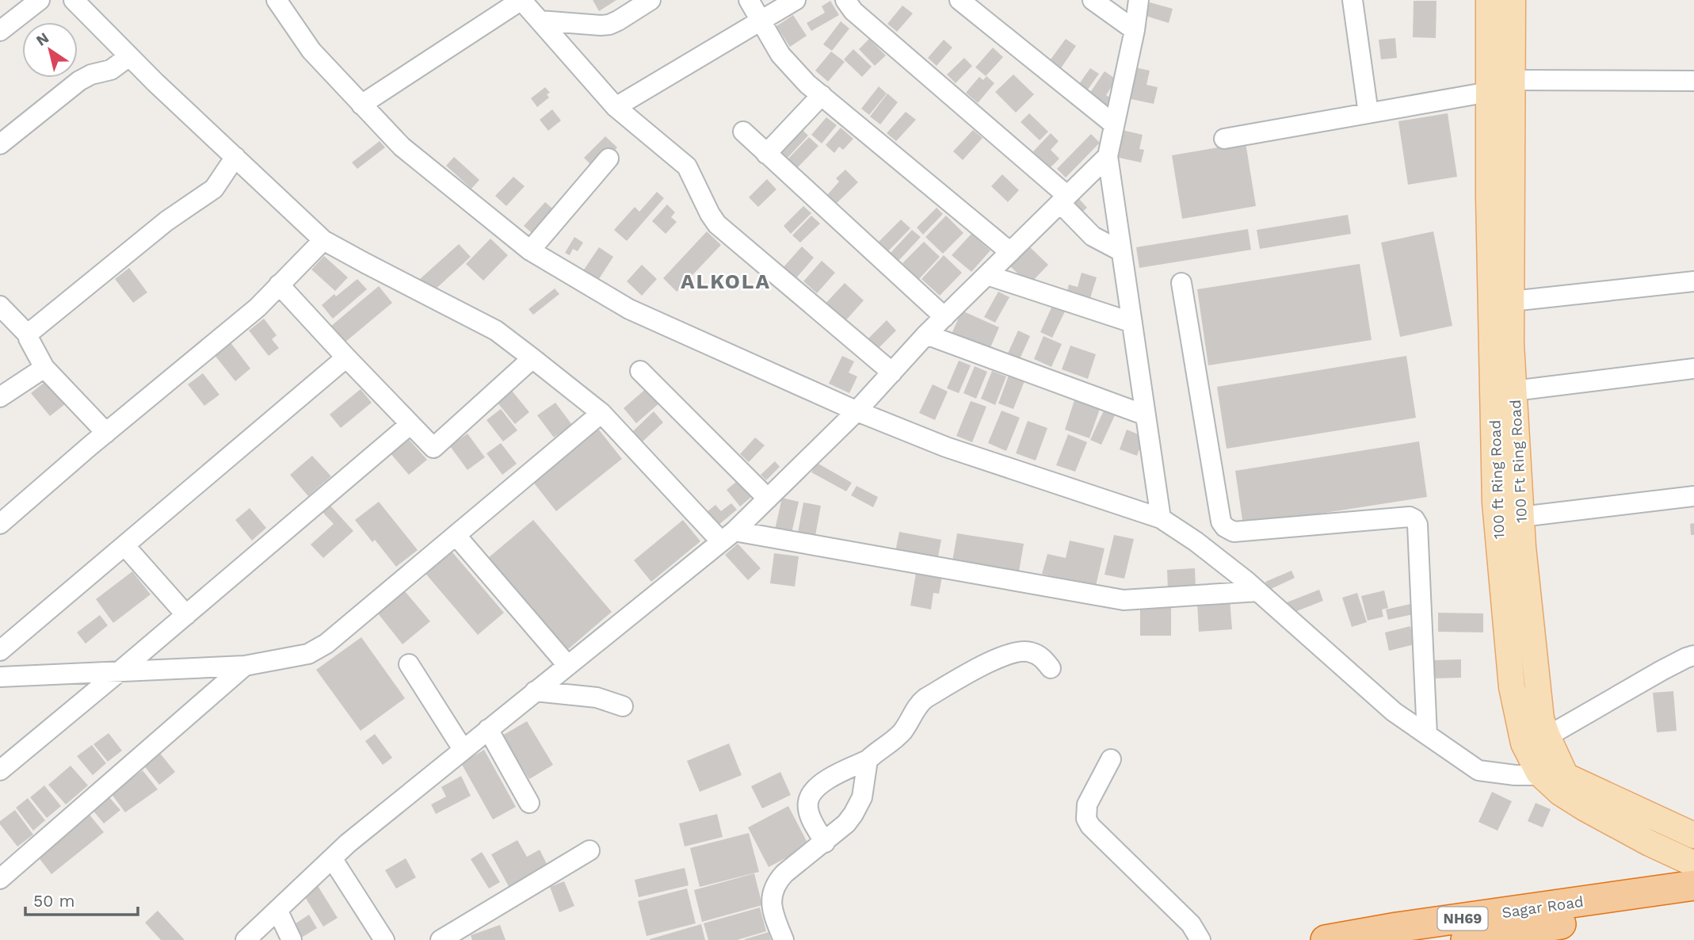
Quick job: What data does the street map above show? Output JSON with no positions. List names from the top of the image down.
{
  "streets": {
    "highway": ["Sagar Road", "NH69"],
    "main road": ["100 Ft Ring Road", "100 ft Ring Road"]
  },
  "districts": ["ALKOLA"],
  "scale_bar": "50 m",
  "north": "top left"
}
